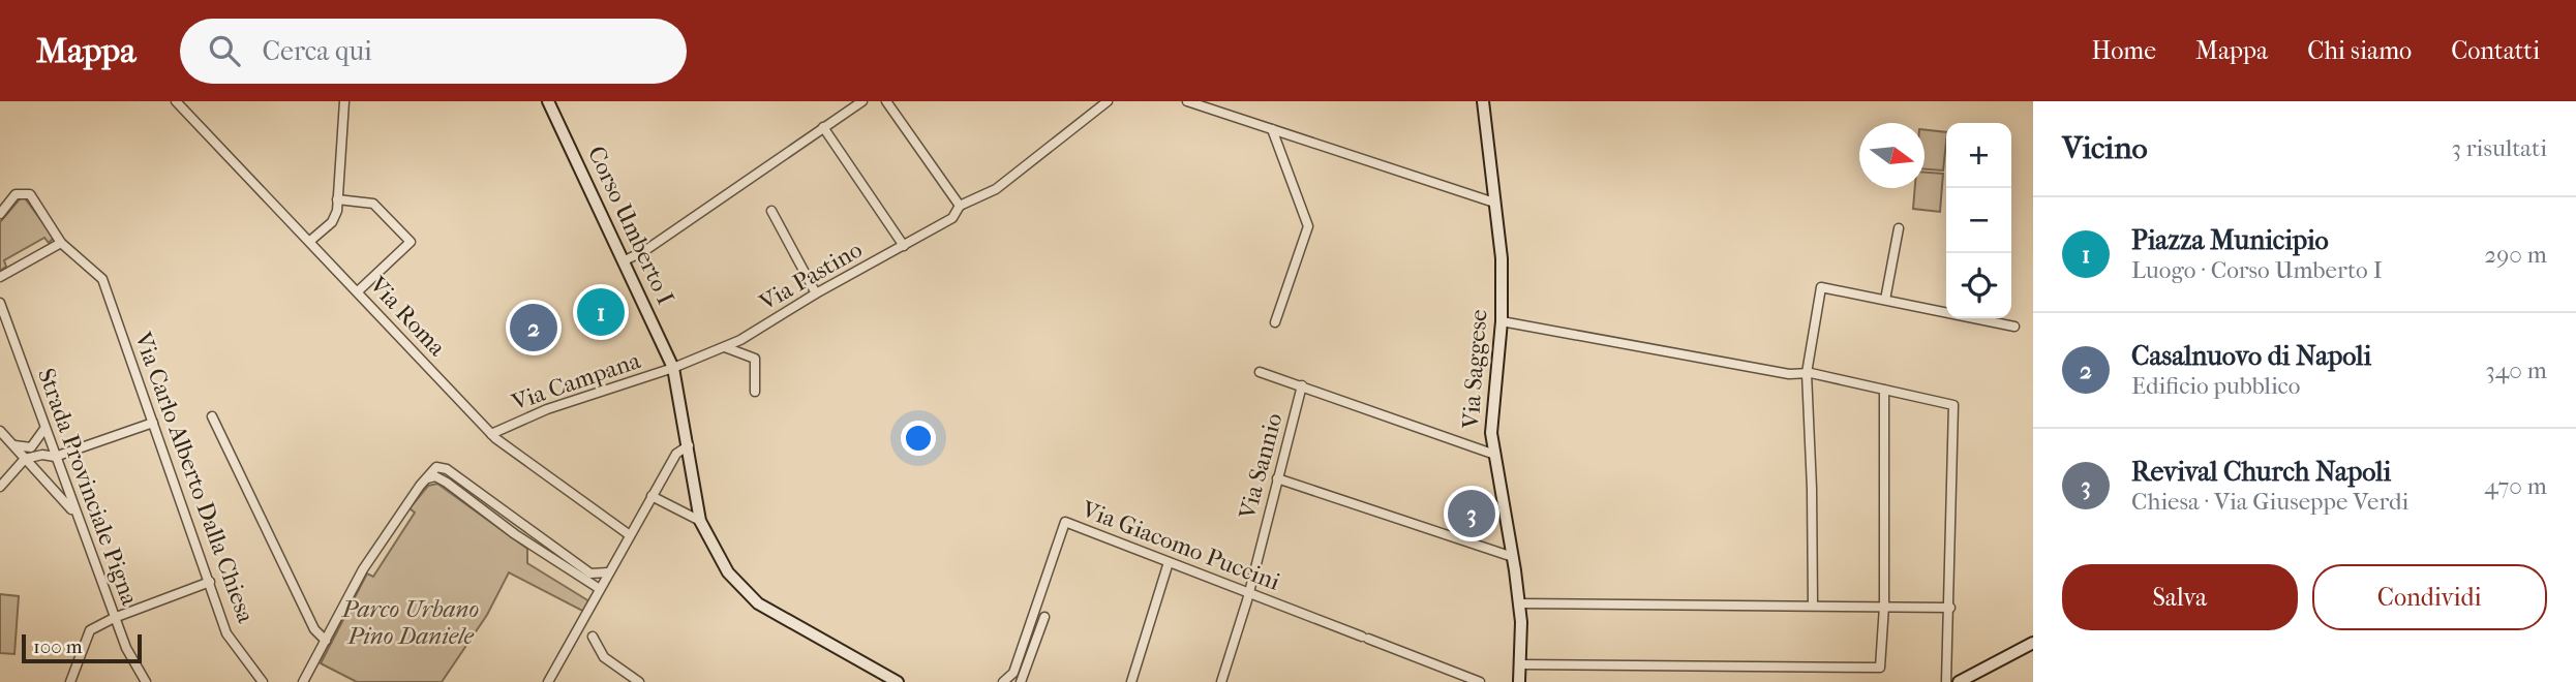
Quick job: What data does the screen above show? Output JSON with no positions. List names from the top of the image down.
{
  "streets": {
    "main road": ["Corso Umberto I", "Via Saggese"],
    "street": [
      "Via Pastino",
      "Via Roma",
      "Via Campana",
      "Via Sannio",
      "Via Carlo Alberto Dalla Chiesa",
      "Strada Provinciale Pigna",
      "Via Giacomo Puccini"
    ]
  },
  "crossings": [
    ["Corso Umberto I", "Via Pastino"],
    ["Corso Umberto I", "Via Campana"],
    ["Via Pastino", "Via Campana"],
    ["Via Roma", "Via Campana"],
    ["Via Sannio", "Via Giacomo Puccini"]
  ],
  "parks": ["Parco Urbano Pino Daniele"],
  "scale_bar": "100 m",
  "north": "right",
  "page": {
    "header": "Mappa",
    "search": "Cerca qui",
    "nav": [
      "Home",
      "Mappa",
      "Chi siamo",
      "Contatti"
    ],
    "heading": ["Vicino", "3 risultati"],
    "map_buttons": ["+", "−"],
    "list": [
      {
        "mark": "1",
        "name": "Piazza Municipio",
        "note": "Luogo · Corso Umberto I",
        "value": "290 m"
      },
      {
        "mark": "2",
        "name": "Casalnuovo di Napoli",
        "note": "Edificio pubblico",
        "value": "340 m"
      },
      {
        "mark": "3",
        "name": "Revival Church Napoli",
        "note": "Chiesa · Via Giuseppe Verdi",
        "value": "470 m"
      }
    ],
    "pins": ["1", "2", "3"],
    "buttons": ["Salva", "Condividi"],
    "scale": "100 m"
  }
}
